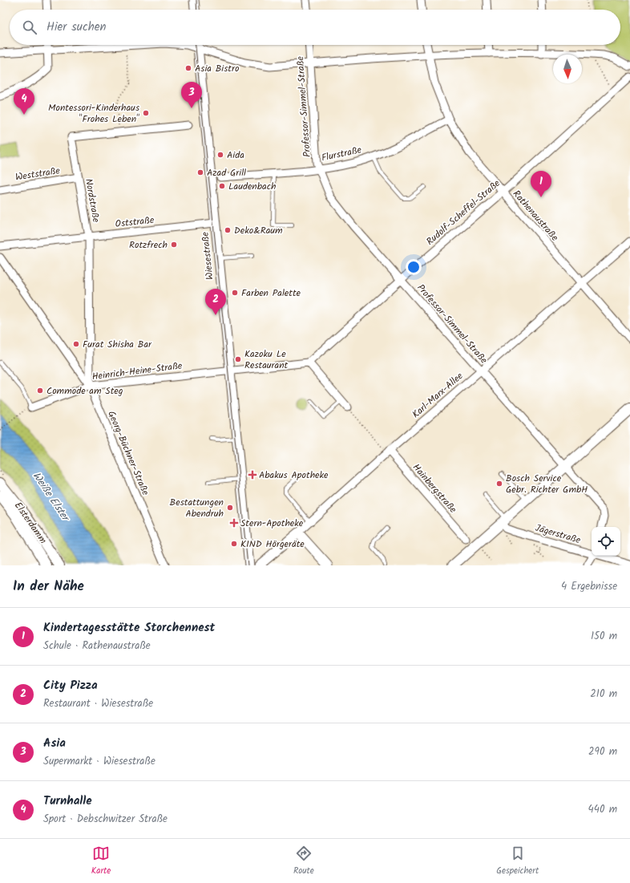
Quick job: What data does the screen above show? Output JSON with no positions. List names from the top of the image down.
{
  "streets": {
    "main road": ["Elsterdamm"],
    "street": [
      "Professor-Simmel-Straße",
      "Flurstraße",
      "Weststraße",
      "Nordstraße",
      "Rudolf-Scheffel-Straße",
      "Rathenaustraße",
      "Oststraße",
      "Wiesestraße",
      "Heinrich-Heine-Straße",
      "Karl-Marx-Allee",
      "Georg-Büchner-Straße",
      "Hainbergstraße",
      "Jägerstraße"
    ]
  },
  "crossings": [
    ["Professor-Simmel-Straße", "Flurstraße"],
    ["Professor-Simmel-Straße", "Rudolf-Scheffel-Straße"],
    ["Professor-Simmel-Straße", "Karl-Marx-Allee"],
    ["Flurstraße", "Rathenaustraße"],
    ["Weststraße", "Nordstraße"],
    ["Nordstraße", "Oststraße"],
    ["Nordstraße", "Heinrich-Heine-Straße"],
    ["Nordstraße", "Georg-Büchner-Straße"],
    ["Rudolf-Scheffel-Straße", "Rathenaustraße"],
    ["Rathenaustraße", "Karl-Marx-Allee"],
    ["Oststraße", "Wiesestraße"],
    ["Wiesestraße", "Heinrich-Heine-Straße"],
    ["Heinrich-Heine-Straße", "Georg-Büchner-Straße"],
    ["Karl-Marx-Allee", "Hainbergstraße"]
  ],
  "water": ["Weiße Elster"],
  "places": {
    "other": [
      "Asia Bistro",
      "Montessori-Kinderhaus \"Frohes Leben\"",
      "Aida",
      "Azad Grill",
      "Laudenbach",
      "Deko&Raum",
      "Rotzfrech",
      "Farben Palette",
      "Furat Shisha Bar",
      "Kazoku Le Restaurant",
      "Commode am Steg",
      "Bosch Service Gebr. Richter GmbH",
      "Bestattungen Abendruh",
      "KIND Hörgeräte"
    ],
    "health": ["Abakus Apotheke", "Stern-Apotheke"]
  },
  "north": "bottom",
  "page": {
    "search": "Hier suchen",
    "pins": [
      "3",
      "4",
      "1",
      "2"
    ],
    "heading": ["In der Nähe", "4 Ergebnisse"],
    "list": [
      {
        "mark": "1",
        "name": "Kindertagesstätte Storchennest",
        "note": "Schule · Rathenaustraße",
        "value": "150 m"
      },
      {
        "mark": "2",
        "name": "City Pizza",
        "note": "Restaurant · Wiesestraße",
        "value": "210 m"
      },
      {
        "mark": "3",
        "name": "Asia",
        "note": "Supermarkt · Wiesestraße",
        "value": "290 m"
      },
      {
        "mark": "4",
        "name": "Turnhalle",
        "note": "Sport · Debschwitzer Straße",
        "value": "440 m"
      }
    ],
    "nav": ["Karte", "Route", "Gespeichert"]
  }
}
